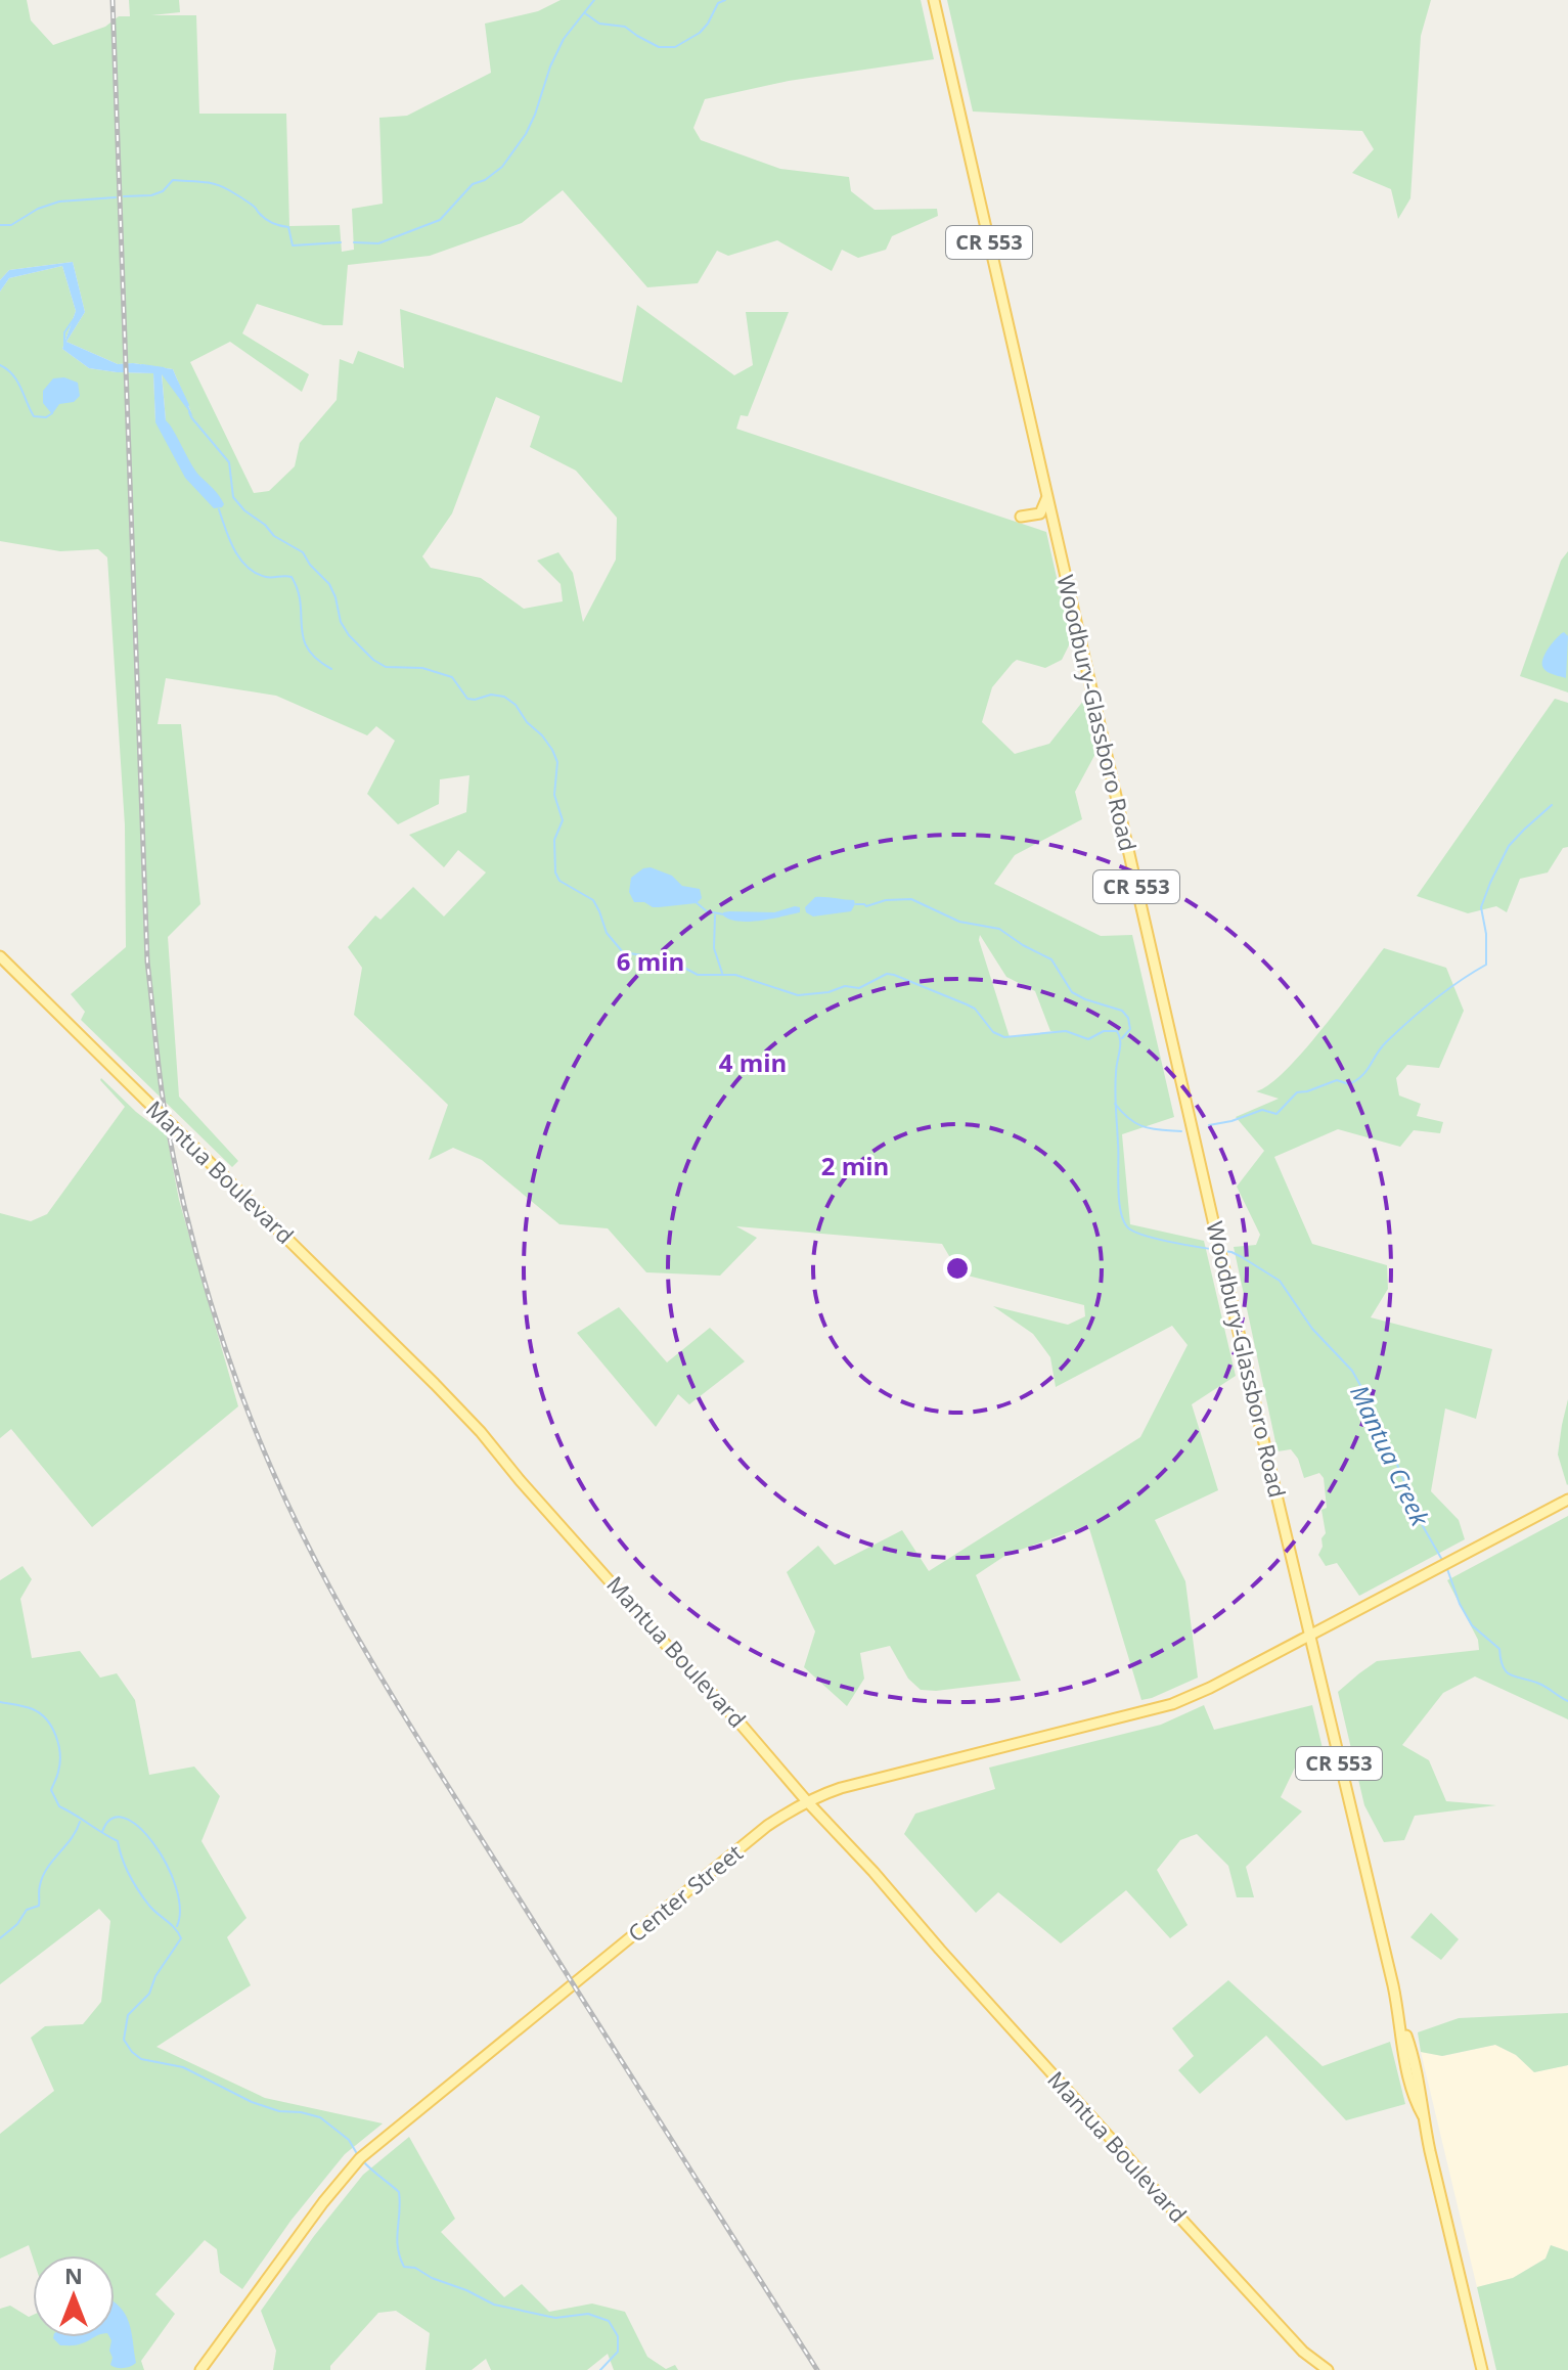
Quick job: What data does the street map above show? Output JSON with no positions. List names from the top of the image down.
{
  "streets": {
    "main road": [
      "CR 553",
      "Woodbury-Glassboro Road",
      "Mantua Boulevard",
      "Center Street"
    ]
  },
  "crossings": [
    ["CR 553", "Woodbury-Glassboro Road"],
    ["CR 553", "Center Street"],
    ["Woodbury-Glassboro Road", "Center Street"],
    ["Mantua Boulevard", "Center Street"]
  ],
  "water": ["Mantua Creek"],
  "north": "top",
  "rings": ["6 min", "4 min", "2 min"]
}
